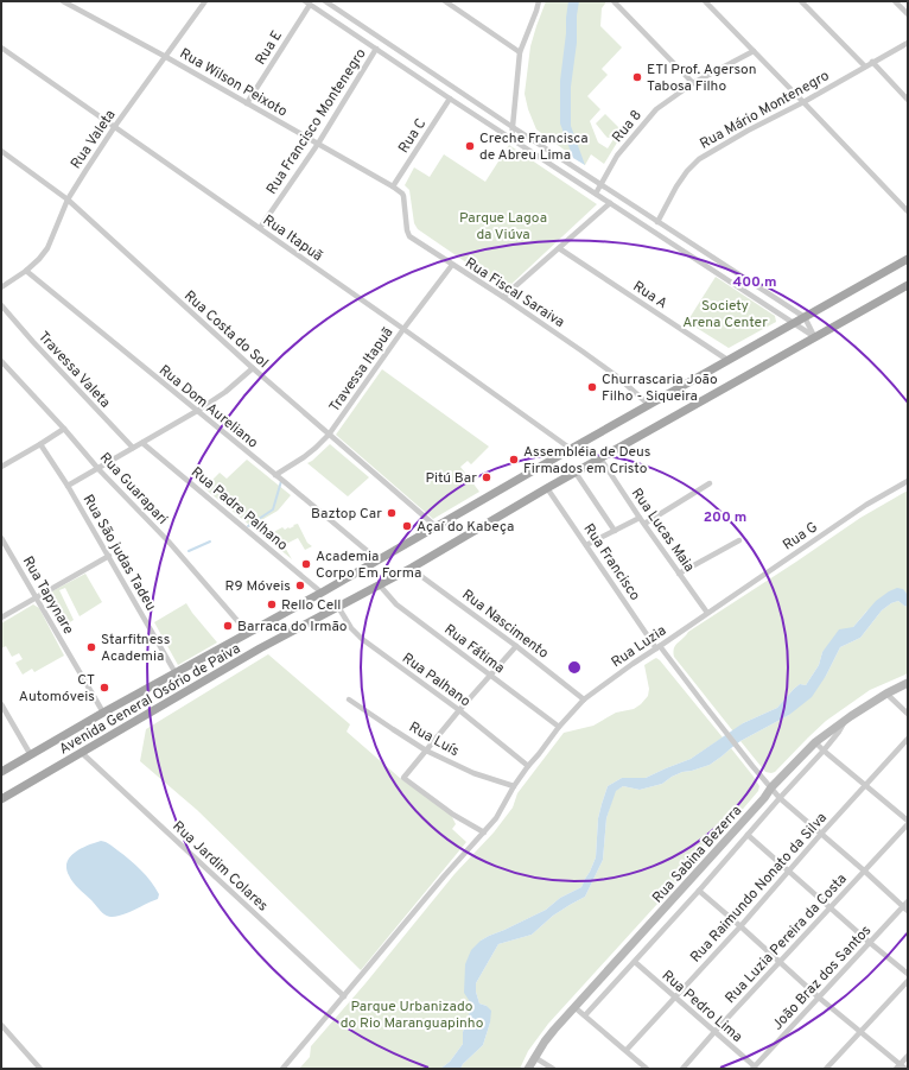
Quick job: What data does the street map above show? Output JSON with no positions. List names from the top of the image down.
{
  "streets": {
    "main road": ["Avenida General Osório de Paiva", "Rua Sabina Bezerra"],
    "street": [
      "Rua E",
      "Rua Wilson Peixoto",
      "Rua Mário Montenegro",
      "Rua Francisco Montenegro",
      "Rua 8",
      "Rua C",
      "Rua Valeta",
      "Rua Itapuã",
      "Rua Fiscal Saraiva",
      "Rua A",
      "Rua Costa do Sol",
      "Travessa Valeta",
      "Travessa Itapuã",
      "Rua Dom Aureliano",
      "Rua Guarapari",
      "Rua Padre Palhano",
      "Rua Lucas Maia",
      "Rua G",
      "Rua São judas Tadeu",
      "Rua Francisco",
      "Rua Tapynare",
      "Rua Nascimento",
      "Rua Luzia",
      "Rua Fátima",
      "Rua Palhano",
      "Rua Luís",
      "Rua Jardim Colares",
      "Rua Raimundo Nonato da Silva",
      "Rua Luzia Pereira da Costa",
      "João Braz dos Santos",
      "Rua Pedro Lima"
    ]
  },
  "crossings": [
    ["Rua E", "Rua Wilson Peixoto"],
    ["Rua Wilson Peixoto", "Rua Francisco Montenegro"],
    ["Rua Wilson Peixoto", "Rua C"],
    ["Rua Wilson Peixoto", "Rua Valeta"],
    ["Rua Wilson Peixoto", "Rua Fiscal Saraiva"],
    ["Rua Francisco Montenegro", "Rua Itapuã"],
    ["Rua C", "Rua Fiscal Saraiva"],
    ["Rua Valeta", "Rua Itapuã"],
    ["Rua Valeta", "Rua Costa do Sol"],
    ["Rua Valeta", "Rua Dom Aureliano"],
    ["Rua Itapuã", "Travessa Itapuã"],
    ["Rua Itapuã", "Avenida General Osório de Paiva"],
    ["Rua Fiscal Saraiva", "Travessa Itapuã"],
    ["Rua Fiscal Saraiva", "Avenida General Osório de Paiva"],
    ["Rua A", "Avenida General Osório de Paiva"],
    ["Rua Costa do Sol", "Travessa Itapuã"],
    ["Rua Costa do Sol", "Avenida General Osório de Paiva"],
    ["Travessa Itapuã", "Rua Dom Aureliano"],
    ["Rua Dom Aureliano", "Avenida General Osório de Paiva"],
    ["Rua Guarapari", "Avenida General Osório de Paiva"],
    ["Rua Padre Palhano", "Avenida General Osório de Paiva"],
    ["Rua Lucas Maia", "Rua G"],
    ["Rua Lucas Maia", "Rua Luzia"],
    ["Rua Lucas Maia", "Avenida General Osório de Paiva"],
    ["Rua G", "Rua Luzia"],
    ["Rua São judas Tadeu", "Avenida General Osório de Paiva"],
    ["Rua Francisco", "Rua Luzia"],
    ["Rua Francisco", "Avenida General Osório de Paiva"],
    ["Rua Francisco", "Rua Sabina Bezerra"],
    ["Rua Francisco", "Rua Raimundo Nonato da Silva"],
    ["Rua Francisco", "Rua Luzia Pereira da Costa"],
    ["Rua Francisco", "João Braz dos Santos"],
    ["Rua Tapynare", "Avenida General Osório de Paiva"],
    ["Rua Nascimento", "Rua Luzia"],
    ["Rua Nascimento", "Avenida General Osório de Paiva"],
    ["Rua Fátima", "Avenida General Osório de Paiva"],
    ["Rua Palhano", "Avenida General Osório de Paiva"],
    ["Avenida General Osório de Paiva", "Rua Jardim Colares"],
    ["Rua Raimundo Nonato da Silva", "Rua Pedro Lima"],
    ["Rua Luzia Pereira da Costa", "Rua Pedro Lima"],
    ["João Braz dos Santos", "Rua Pedro Lima"]
  ],
  "parks": ["Parque Lagoa da Viúva", "Society Arena Center", "Parque Urbanizado do Rio Maranguapinho"],
  "places": [
    "ETI Prof. Agerson Tabosa Filho",
    "Creche Francisca de Abreu Lima",
    "Churrascaria João Filho - Siqueira",
    "Assembléia de Deus Firmados em Cristo",
    "Pitú Bar",
    "Baztop Car",
    "Açaí do Kabeça",
    "Academia Corpo Em Forma",
    "R9 Móveis",
    "Rello Cell",
    "Barraca do Irmão",
    "Starfitness Academia",
    "CT Automóveis"
  ],
  "rings": ["400 m", "200 m"]
}
